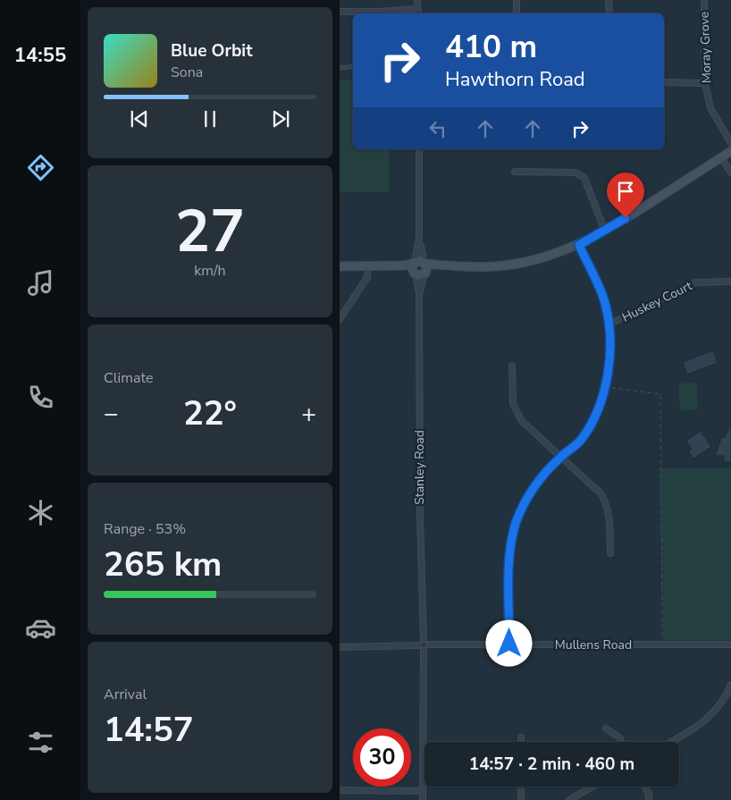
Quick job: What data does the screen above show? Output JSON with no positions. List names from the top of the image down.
{
  "streets": {
    "street": [
      "Moray Grove",
      "Huskey Court",
      "Stanley Road",
      "Mullens Road"
    ]
  },
  "crossings": [
    ["Stanley Road", "Mullens Road"]
  ],
  "page": {
    "tabs": "14:55",
    "turn": ["410 m", "Hawthorn Road"],
    "song": ["Blue Orbit", "Sona"],
    "tile": [
      ["27", "km/h"],
      "Climate",
      ["Range · 53%", "265 km"],
      ["Arrival", "14:57"]
    ],
    "heat": ["−", "22°", "+"],
    "limit": "30",
    "trip": "14:57 · 2 min · 460 m"
  }
}
